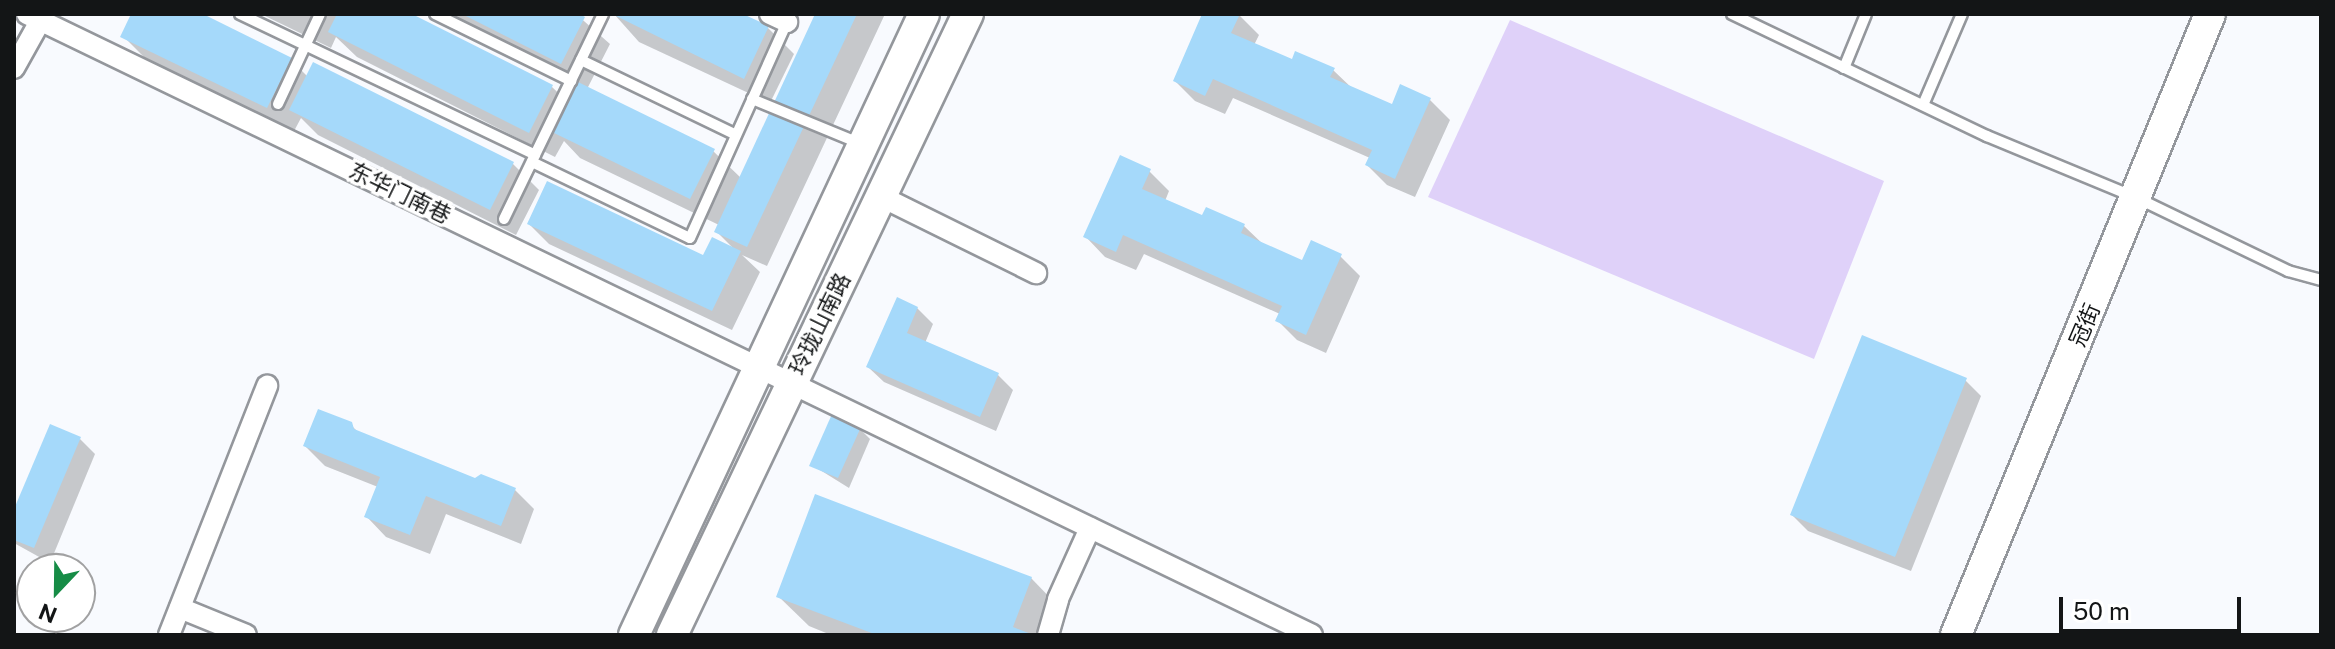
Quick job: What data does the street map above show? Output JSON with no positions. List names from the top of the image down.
{
  "streets": {
    "main road": ["玲珑山南路", "冠街"],
    "street": ["东华门南巷"]
  },
  "crossings": [
    ["东华门南巷", "玲珑山南路"]
  ],
  "scale_bar": "50 m",
  "north": "bottom"
}
